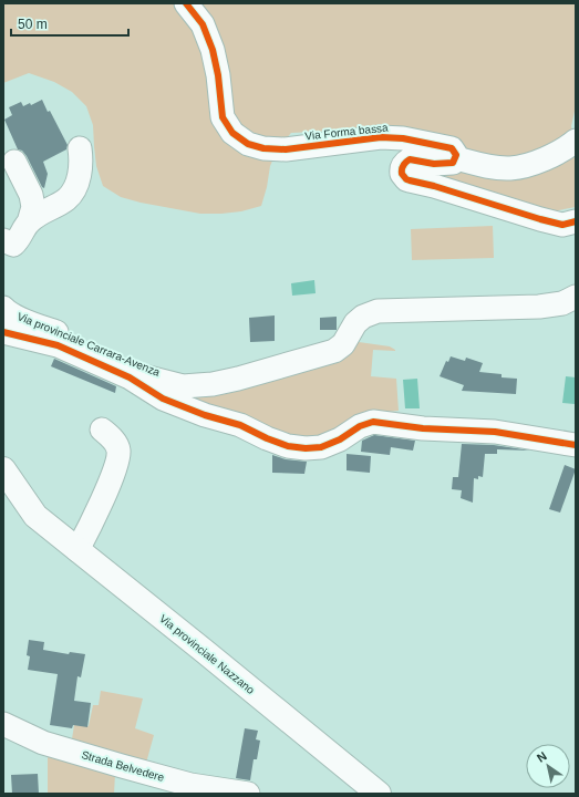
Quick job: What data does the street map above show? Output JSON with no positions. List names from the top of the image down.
{
  "streets": {
    "main road": ["Via provinciale Nazzano"],
    "street": ["Via Forma bassa", "Via provinciale Carrara-Avenza", "Strada Belvedere"]
  },
  "scale_bar": "50 m",
  "north": "top left"
}
